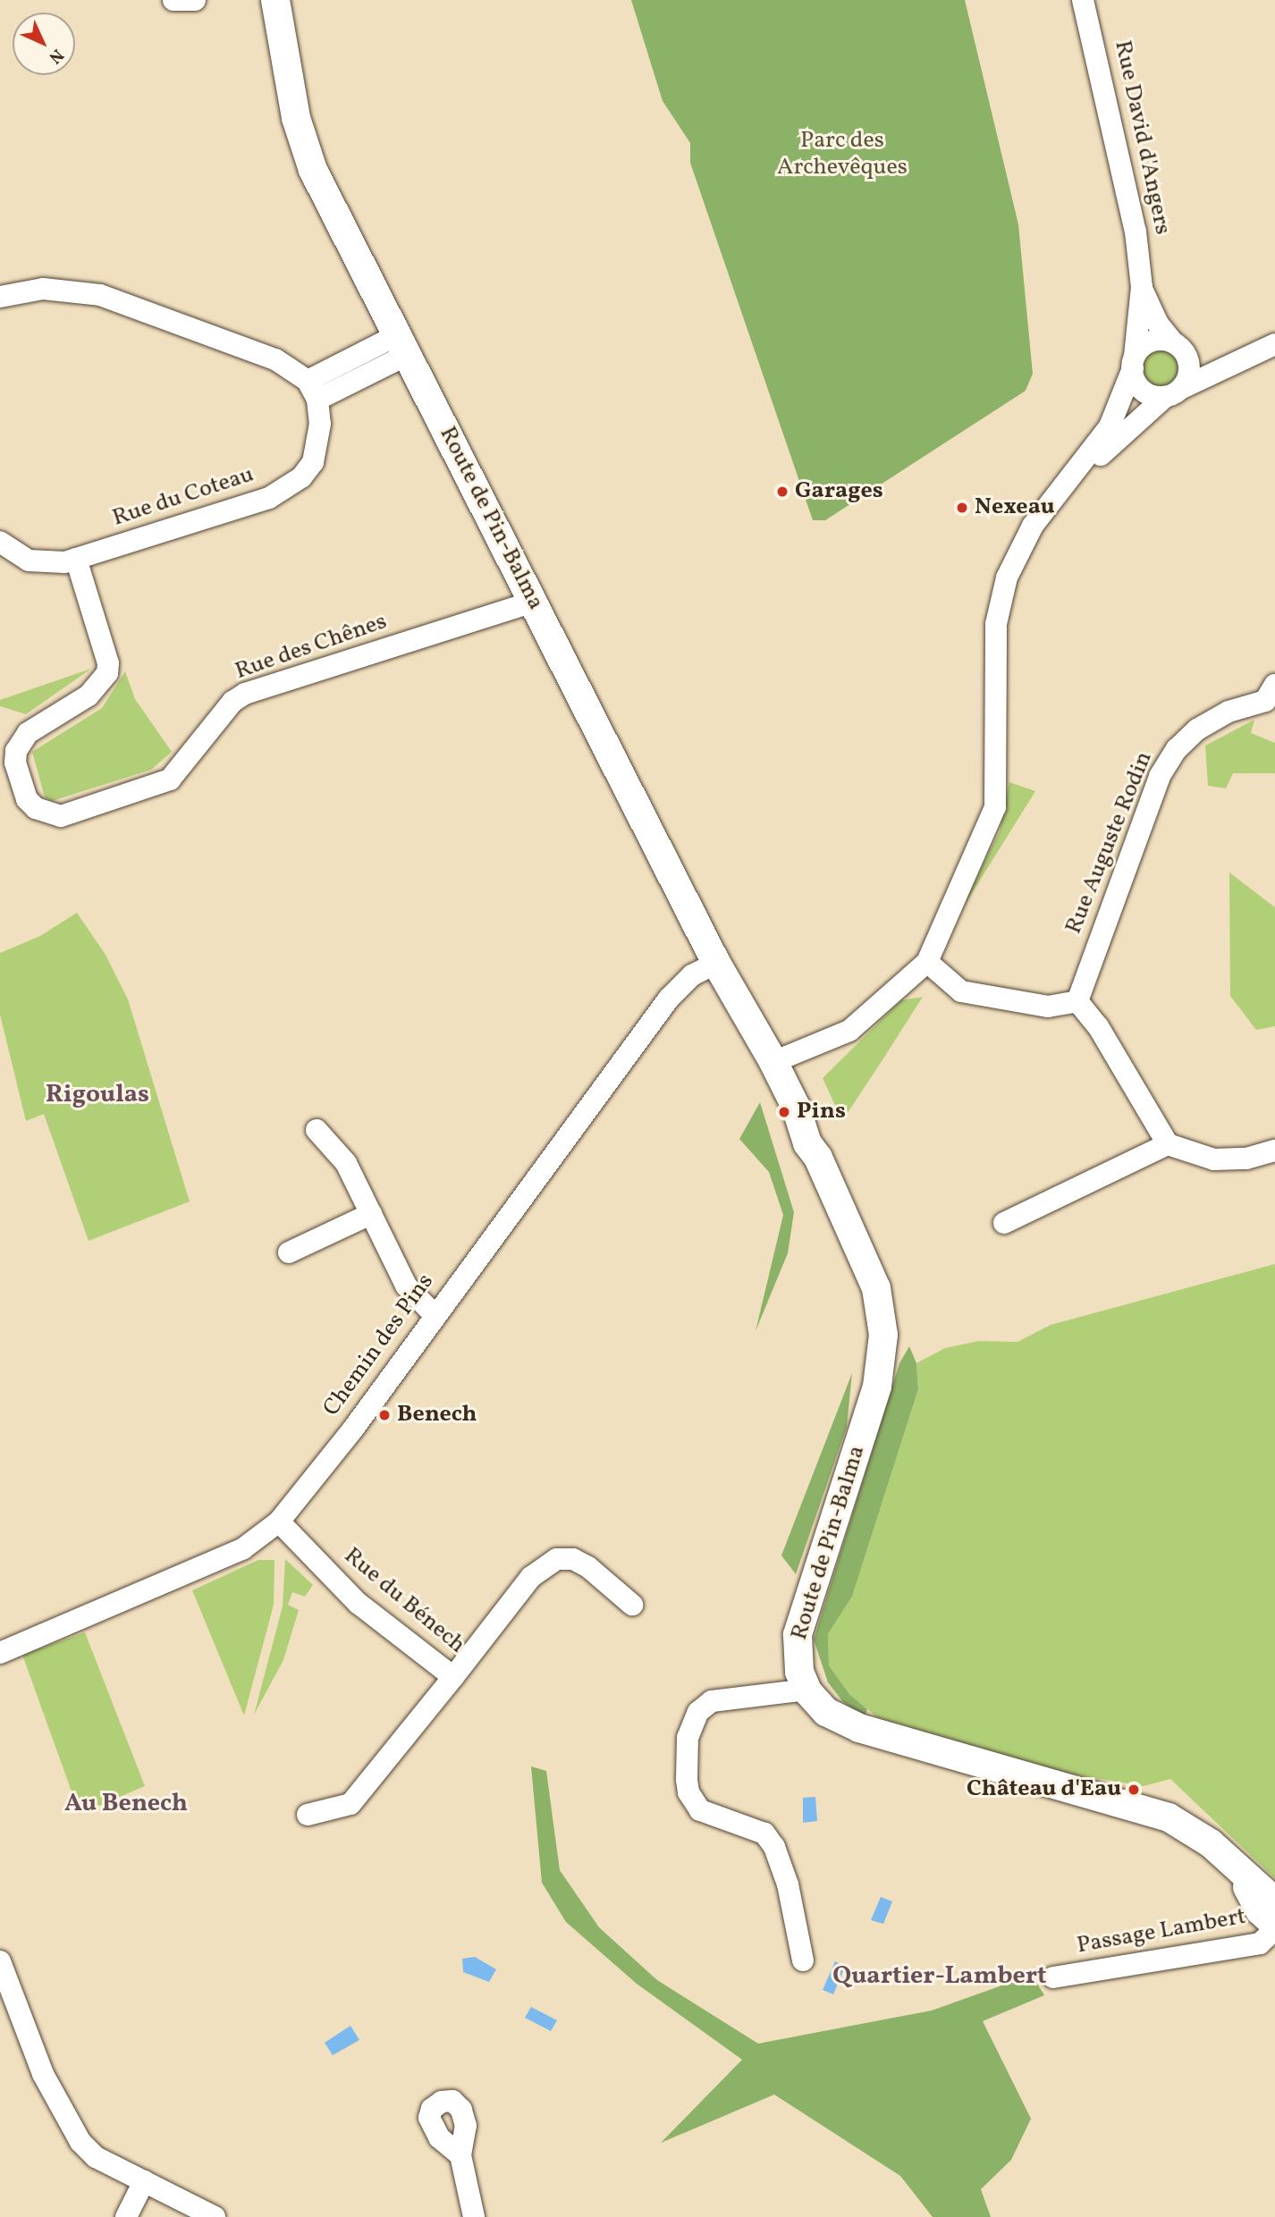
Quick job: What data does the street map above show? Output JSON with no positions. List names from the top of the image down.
{
  "streets": {
    "street": [
      "Rue David d'Angers",
      "Rue du Coteau",
      "Route de Pin-Balma",
      "Rue des Chênes",
      "Rue Auguste Rodin",
      "Chemin des Pins",
      "Rue du Bénech",
      "Passage Lambert"
    ]
  },
  "crossings": [
    ["Rue David d'Angers", "Route de Pin-Balma"],
    ["Rue du Coteau", "Rue des Chênes"],
    ["Route de Pin-Balma", "Rue des Chênes"],
    ["Route de Pin-Balma", "Chemin des Pins"],
    ["Chemin des Pins", "Rue du Bénech"]
  ],
  "districts": ["Rigoulas", "Au Benech", "Quartier-Lambert"],
  "parks": ["Parc des Archevêques"],
  "places": [
    "Garages",
    "Nexeau",
    "Pins",
    "Benech",
    "Château d'Eau"
  ],
  "north": "bottom right"
}
